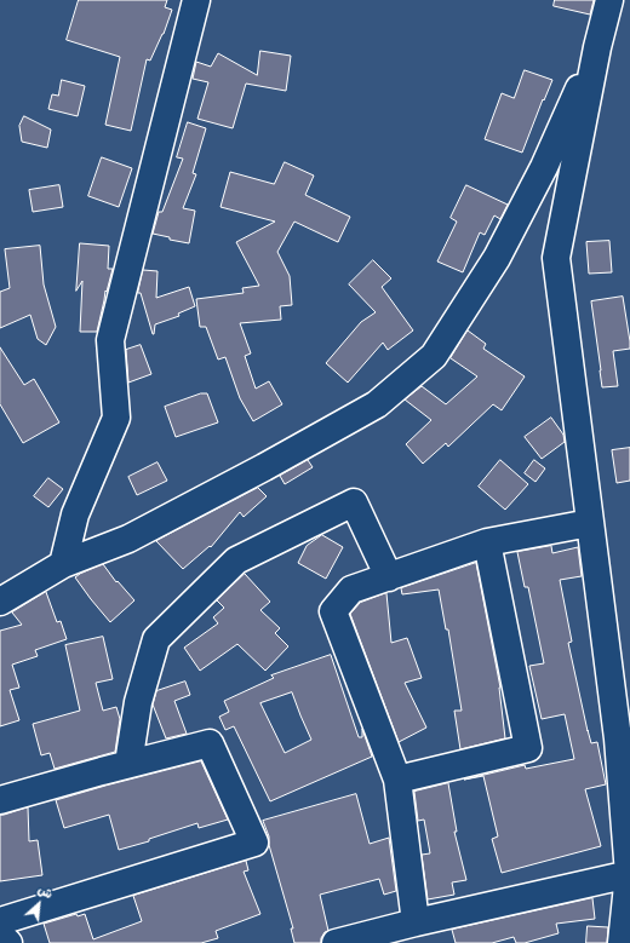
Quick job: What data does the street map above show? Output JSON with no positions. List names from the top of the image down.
{
  "north": "top right"
}
